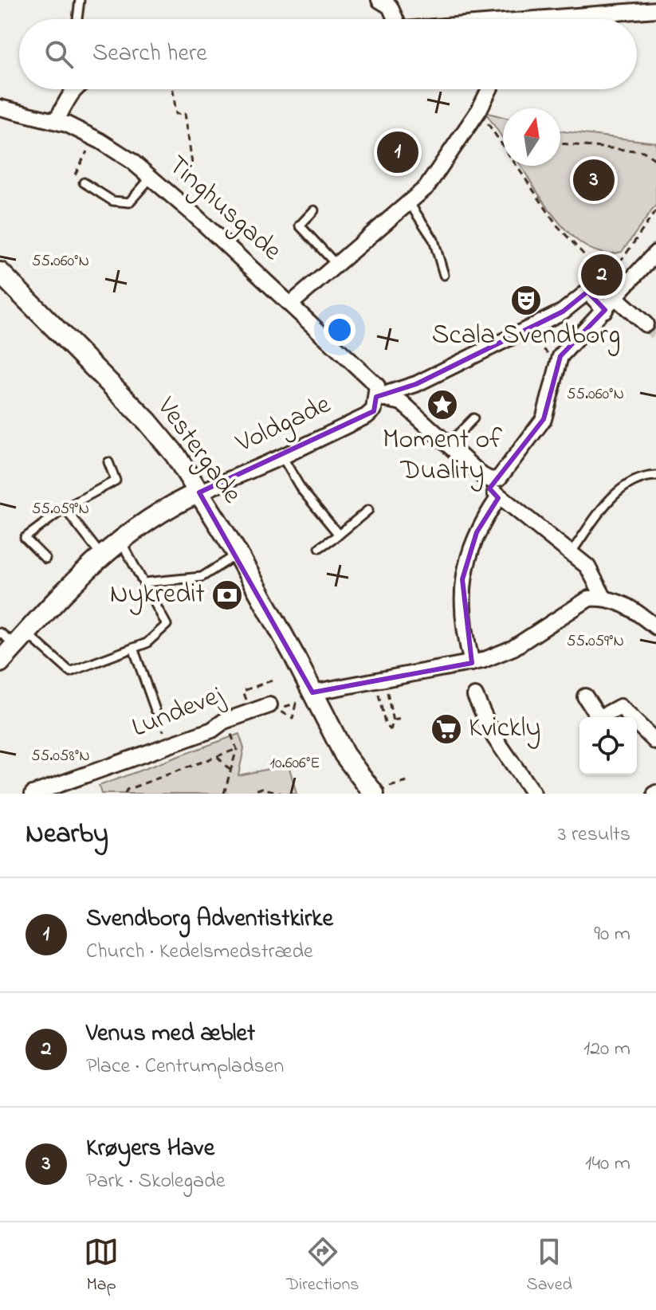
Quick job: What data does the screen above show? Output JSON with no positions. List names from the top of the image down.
{
  "streets": {
    "street": [
      "Tinghusgade",
      "Voldgade",
      "Vestergade",
      "Lundevej"
    ]
  },
  "crossings": [
    ["Tinghusgade", "Voldgade"],
    ["Voldgade", "Vestergade"]
  ],
  "places": {
    "theatre": ["Scala Svendborg"],
    "place": ["Moment of Duality"],
    "bank": ["Nykredit"],
    "supermarket": ["Kvickly"]
  },
  "north": "top",
  "page": {
    "search": "Search here",
    "pins": ["1", "3", "2"],
    "heading": ["Nearby", "3 results"],
    "list": [
      {
        "mark": "1",
        "name": "Svendborg Adventistkirke",
        "note": "Church · Kedelsmedstræde",
        "value": "90 m"
      },
      {
        "mark": "2",
        "name": "Venus med æblet",
        "note": "Place · Centrumpladsen",
        "value": "120 m"
      },
      {
        "mark": "3",
        "name": "Krøyers Have",
        "note": "Park · Skolegade",
        "value": "140 m"
      }
    ],
    "nav": ["Map", "Directions", "Saved"]
  },
  "coordinates": [
    "55.060°N",
    "55.059°N",
    "55.058°N",
    "10.606°E"
  ]
}
